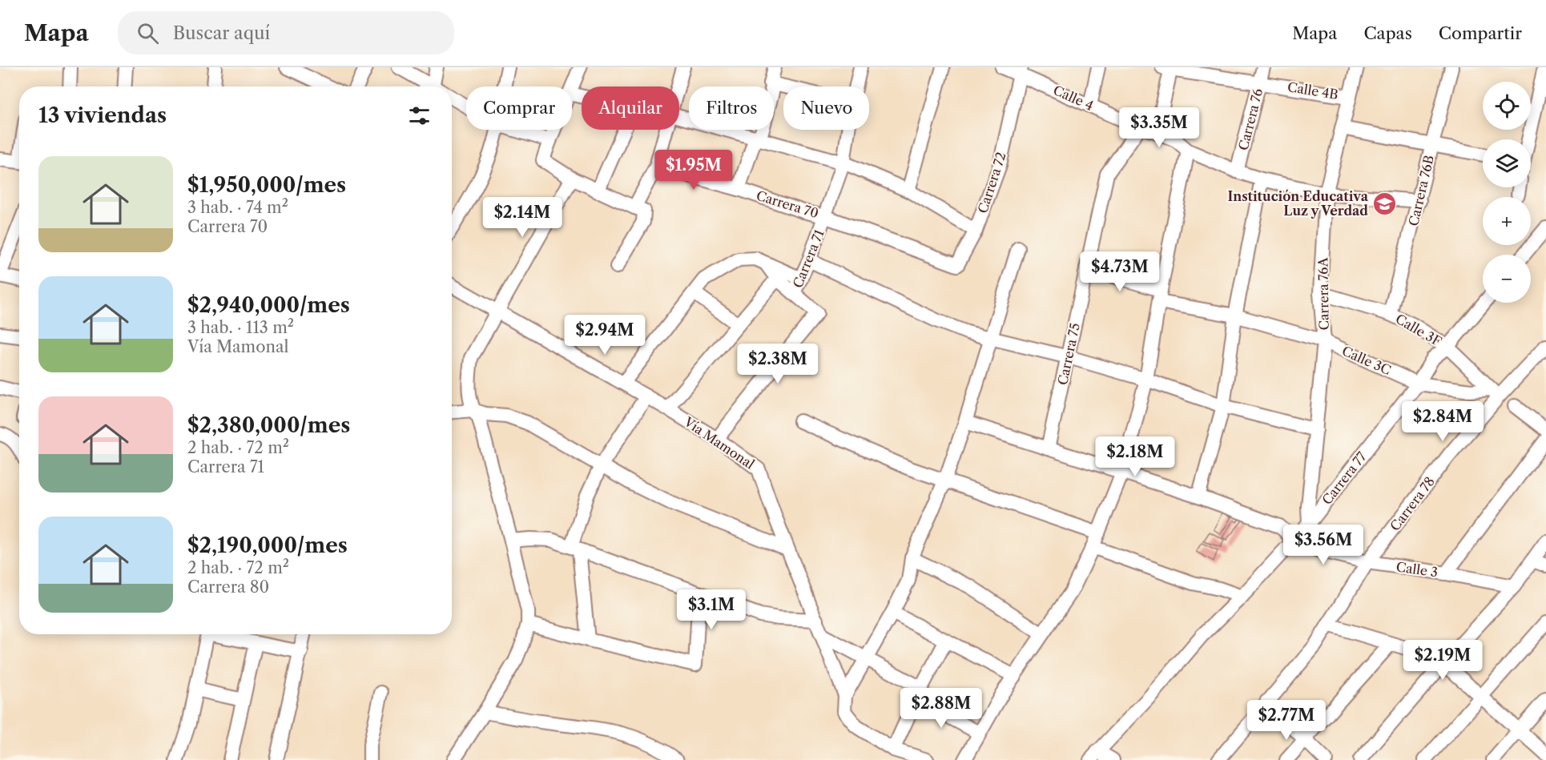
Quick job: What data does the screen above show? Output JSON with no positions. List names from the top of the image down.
{
  "streets": {
    "street": [
      "Calle 4B",
      "Calle 4",
      "Carrera 76",
      "Carrera 72",
      "Carrera 76B",
      "Carrera 70",
      "Carrera 71",
      "Carrera 76A",
      "Calle 3F",
      "Carrera 75",
      "Calle 3C",
      "Vía Mamonal",
      "Carrera 77",
      "Carrera 78",
      "Calle 3"
    ]
  },
  "crossings": [
    ["Calle 4B", "Carrera 76"],
    ["Calle 4B", "Carrera 76A"],
    ["Calle 4", "Carrera 76"],
    ["Calle 4", "Carrera 72"],
    ["Calle 4", "Carrera 76B"],
    ["Calle 4", "Carrera 76A"],
    ["Calle 4", "Carrera 75"],
    ["Carrera 72", "Carrera 70"],
    ["Carrera 76B", "Calle 3F"],
    ["Carrera 70", "Carrera 71"],
    ["Carrera 71", "Vía Mamonal"],
    ["Carrera 76A", "Calle 3F"],
    ["Carrera 76A", "Calle 3C"],
    ["Carrera 76A", "Carrera 77"],
    ["Calle 3F", "Calle 3C"],
    ["Calle 3F", "Carrera 77"],
    ["Calle 3F", "Carrera 78"],
    ["Carrera 75", "Calle 3C"],
    ["Carrera 75", "Calle 3"],
    ["Calle 3C", "Carrera 77"],
    ["Calle 3C", "Carrera 78"],
    ["Carrera 77", "Calle 3"],
    ["Carrera 78", "Calle 3"]
  ],
  "places": {
    "school or university": ["Institución Educativa Luz y Verdad"]
  },
  "page": {
    "header": "Mapa",
    "search": "Buscar aquí",
    "nav": ["Mapa", "Capas", "Compartir"],
    "map_buttons": ["+", "−"],
    "chip": [
      "Comprar",
      "Alquilar",
      "Filtros",
      "Nuevo"
    ],
    "heading": "13 viviendas",
    "price": [
      "$3.35M",
      "$1.95M",
      "$2.14M",
      "$4.73M",
      "$2.94M",
      "$2.38M",
      "$2.84M",
      "$2.18M",
      "$3.56M",
      "$3.1M",
      "$2.19M",
      "$2.88M",
      "$2.77M"
    ],
    "list": [
      {
        "name": "$1,950,000/mes",
        "note": "3 hab. · 74 m² · Carrera 70"
      },
      {
        "name": "$2,940,000/mes",
        "note": "3 hab. · 113 m² · Vía Mamonal"
      },
      {
        "name": "$2,380,000/mes",
        "note": "2 hab. · 72 m² · Carrera 71"
      },
      {
        "name": "$2,190,000/mes",
        "note": "2 hab. · 72 m² · Carrera 80"
      }
    ]
  }
}
